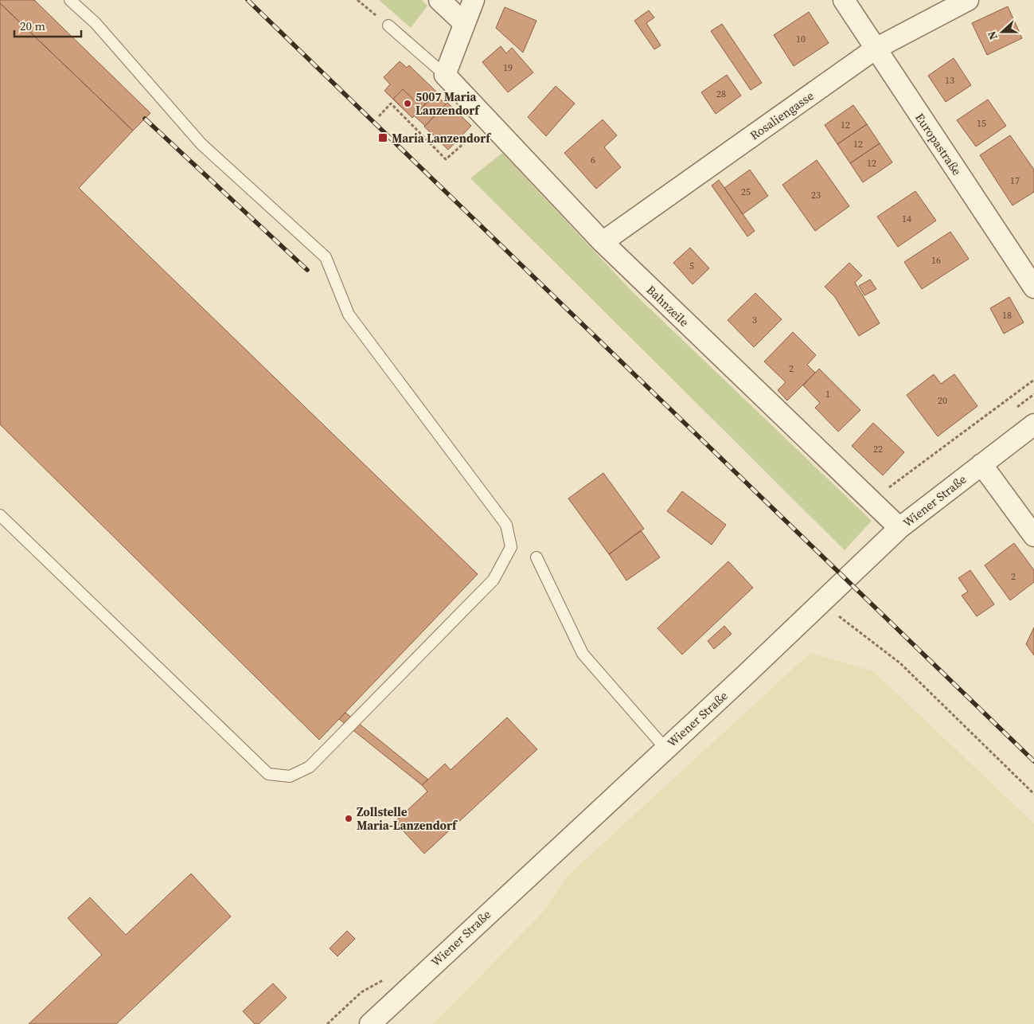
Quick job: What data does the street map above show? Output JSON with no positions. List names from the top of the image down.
{
  "streets": {
    "street": [
      "Rosaliengasse",
      "Europastraße",
      "Bahnzeile",
      "Wiener Straße"
    ]
  },
  "crossings": [
    ["Rosaliengasse", "Europastraße"],
    ["Rosaliengasse", "Bahnzeile"],
    ["Bahnzeile", "Wiener Straße"]
  ],
  "places": {
    "other": ["5007 Maria Lanzendorf", "Zollstelle Maria-Lanzendorf"],
    "transit": ["Maria Lanzendorf"]
  },
  "house_numbers": [
    "10",
    "19",
    "13",
    "28",
    "15",
    "12",
    "12",
    "6",
    "12",
    "17",
    "25",
    "23",
    "14",
    "16",
    "5",
    "18",
    "3",
    "2",
    "1",
    "20",
    "22",
    "2"
  ],
  "scale_bar": "20 m",
  "north": "left"
}
